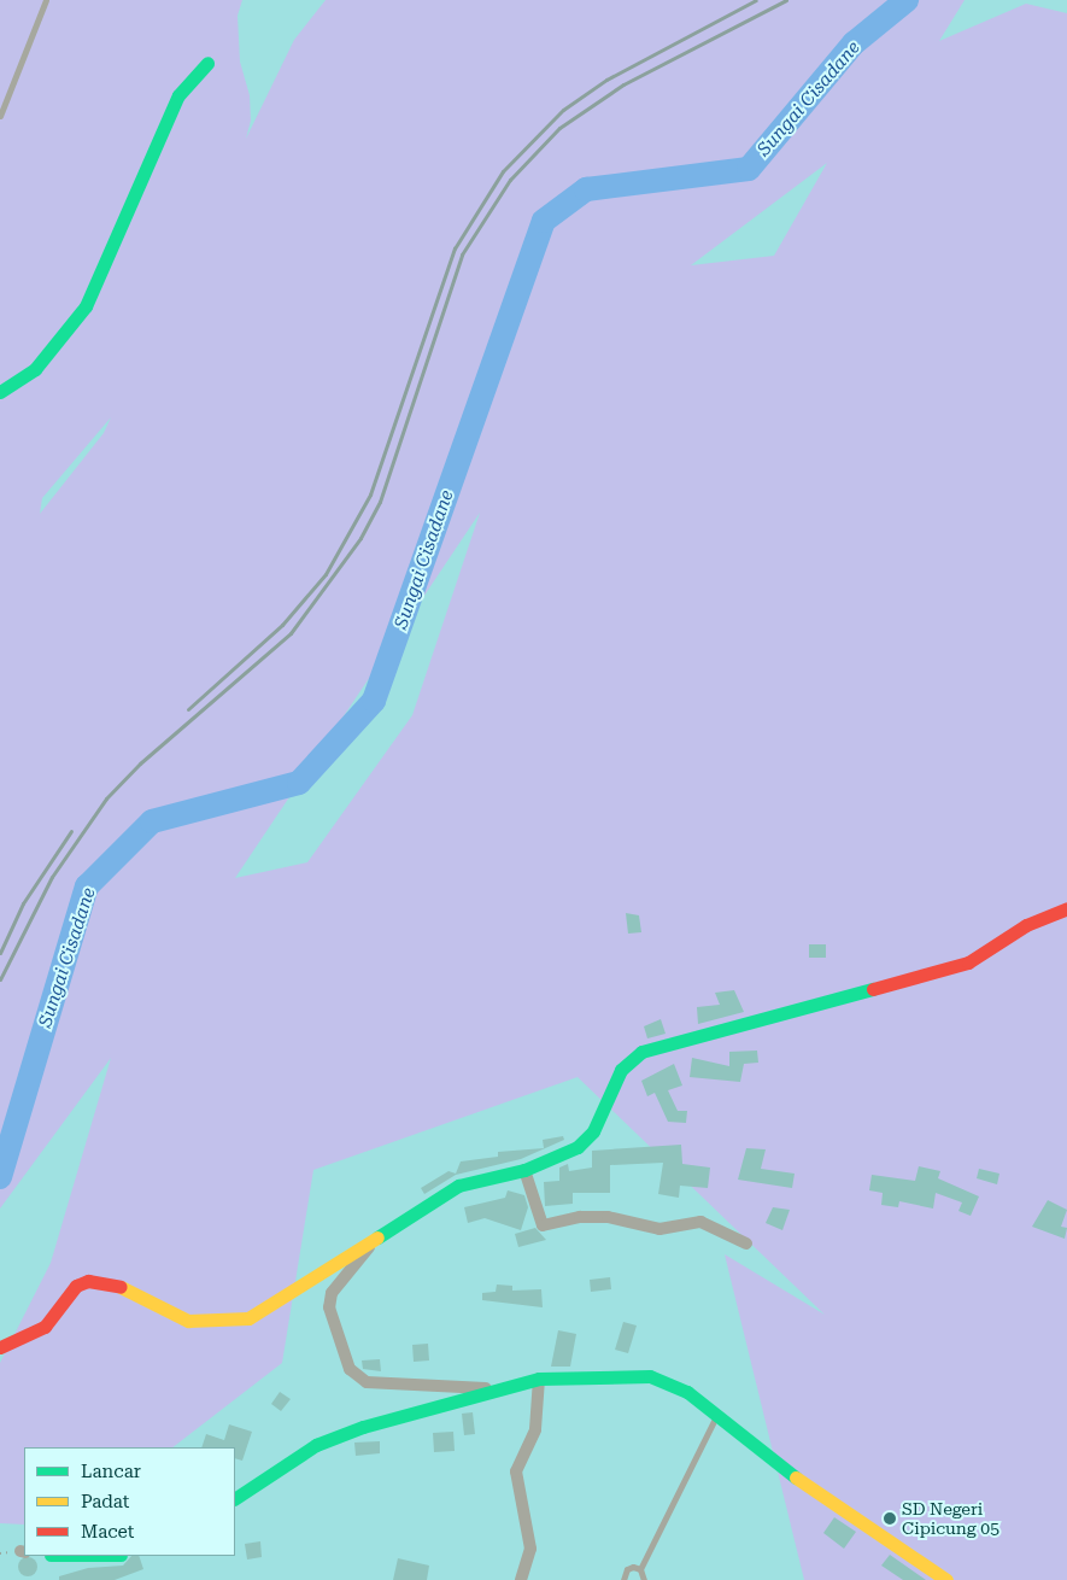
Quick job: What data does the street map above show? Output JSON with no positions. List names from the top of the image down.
{
  "water": ["Sungai Cisadane"],
  "places": ["SD Negeri Cipicung 05"],
  "legend": ["Lancar", "Padat", "Macet"]
}
